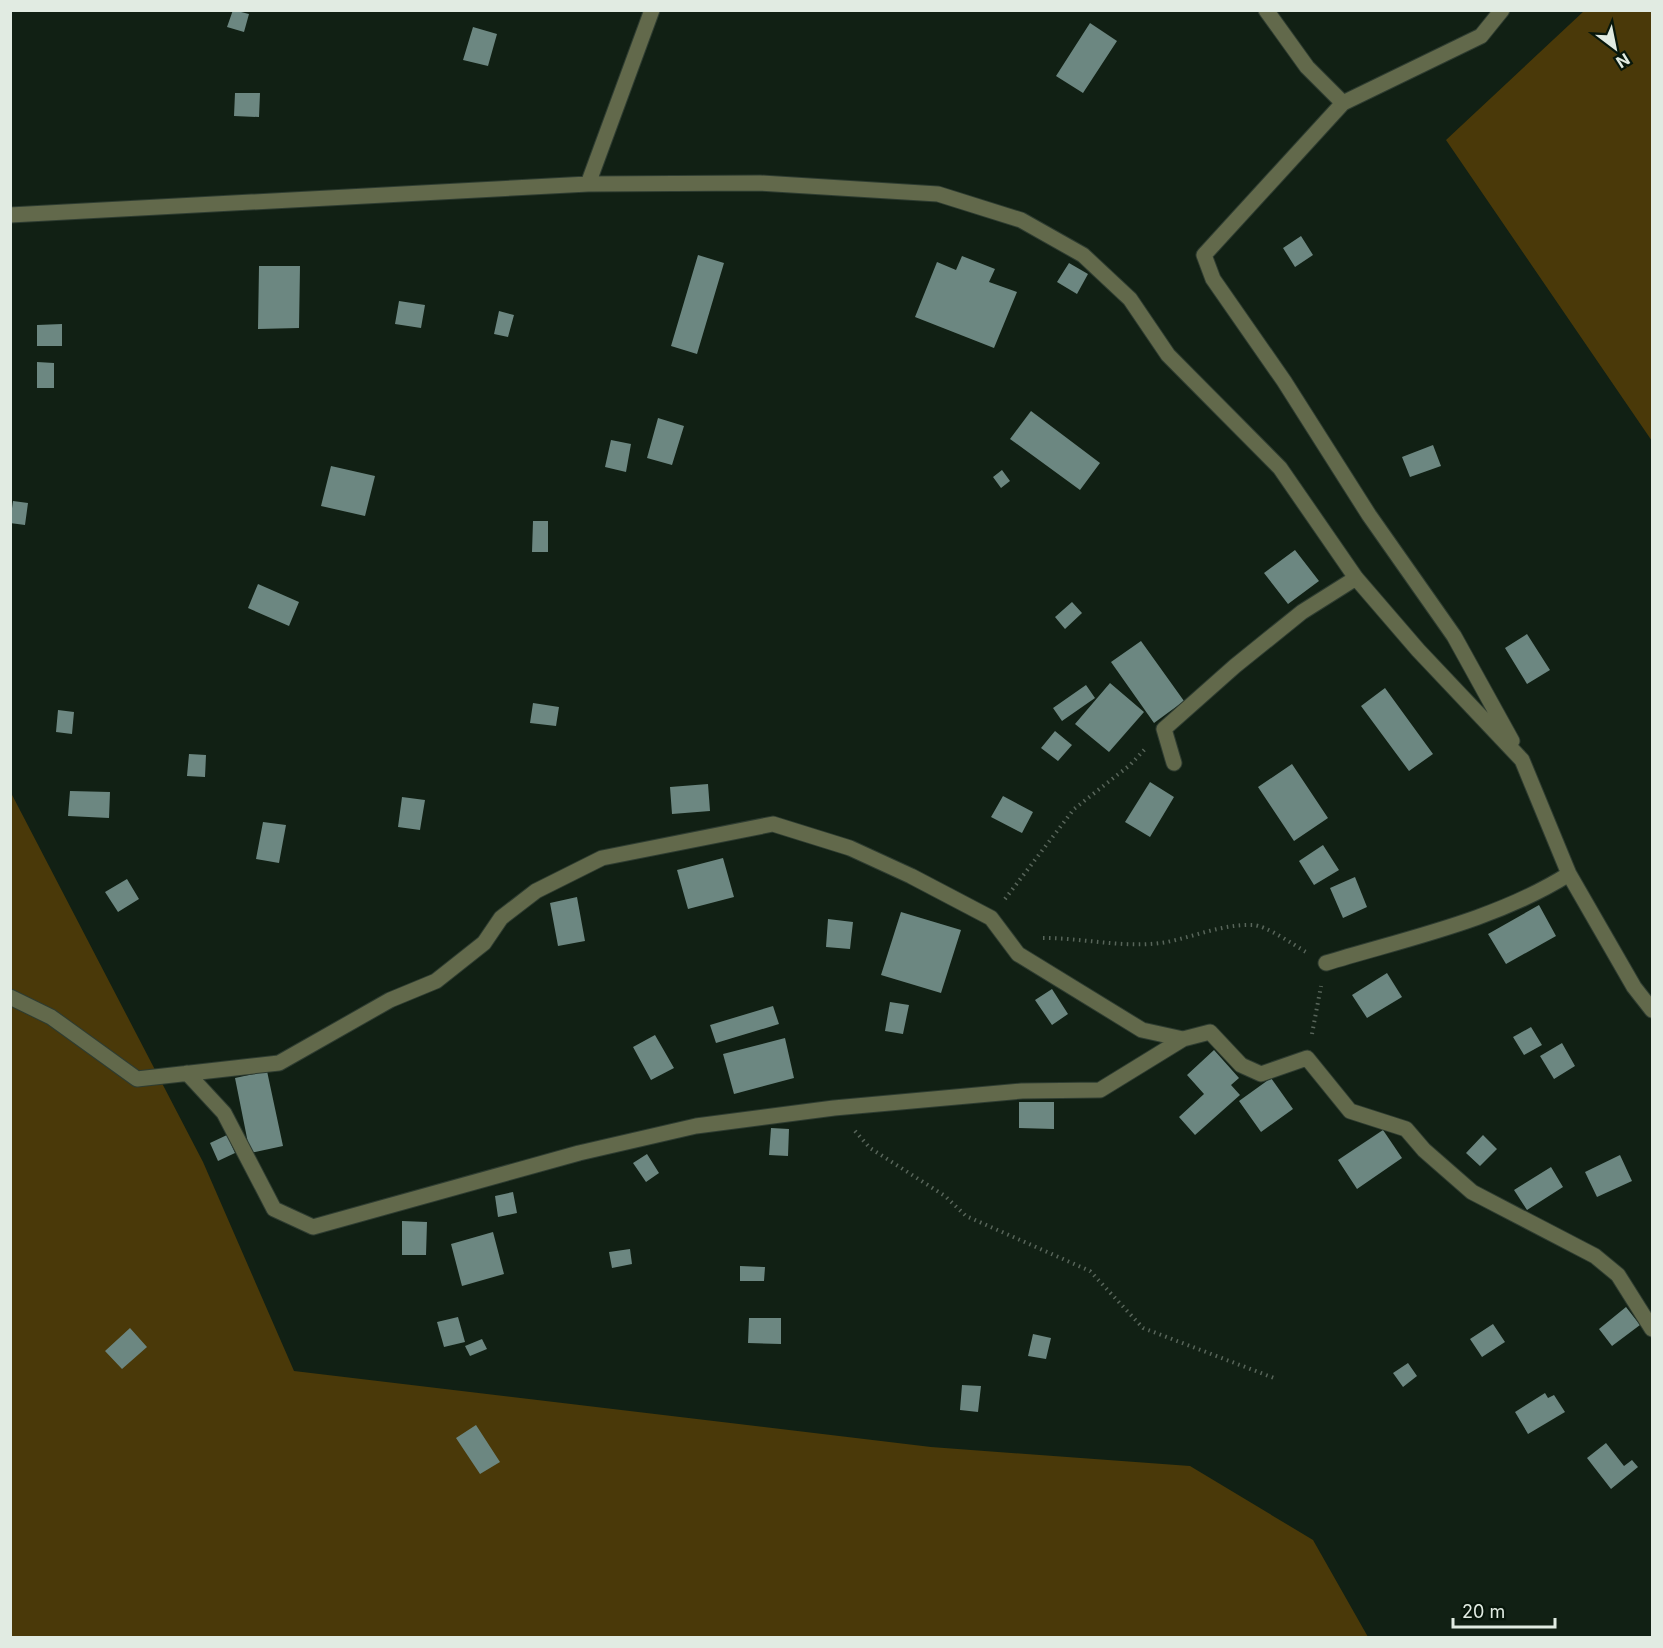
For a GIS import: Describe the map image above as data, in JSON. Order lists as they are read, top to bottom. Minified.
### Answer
{"scale_bar":"20 m","north":"bottom right"}
